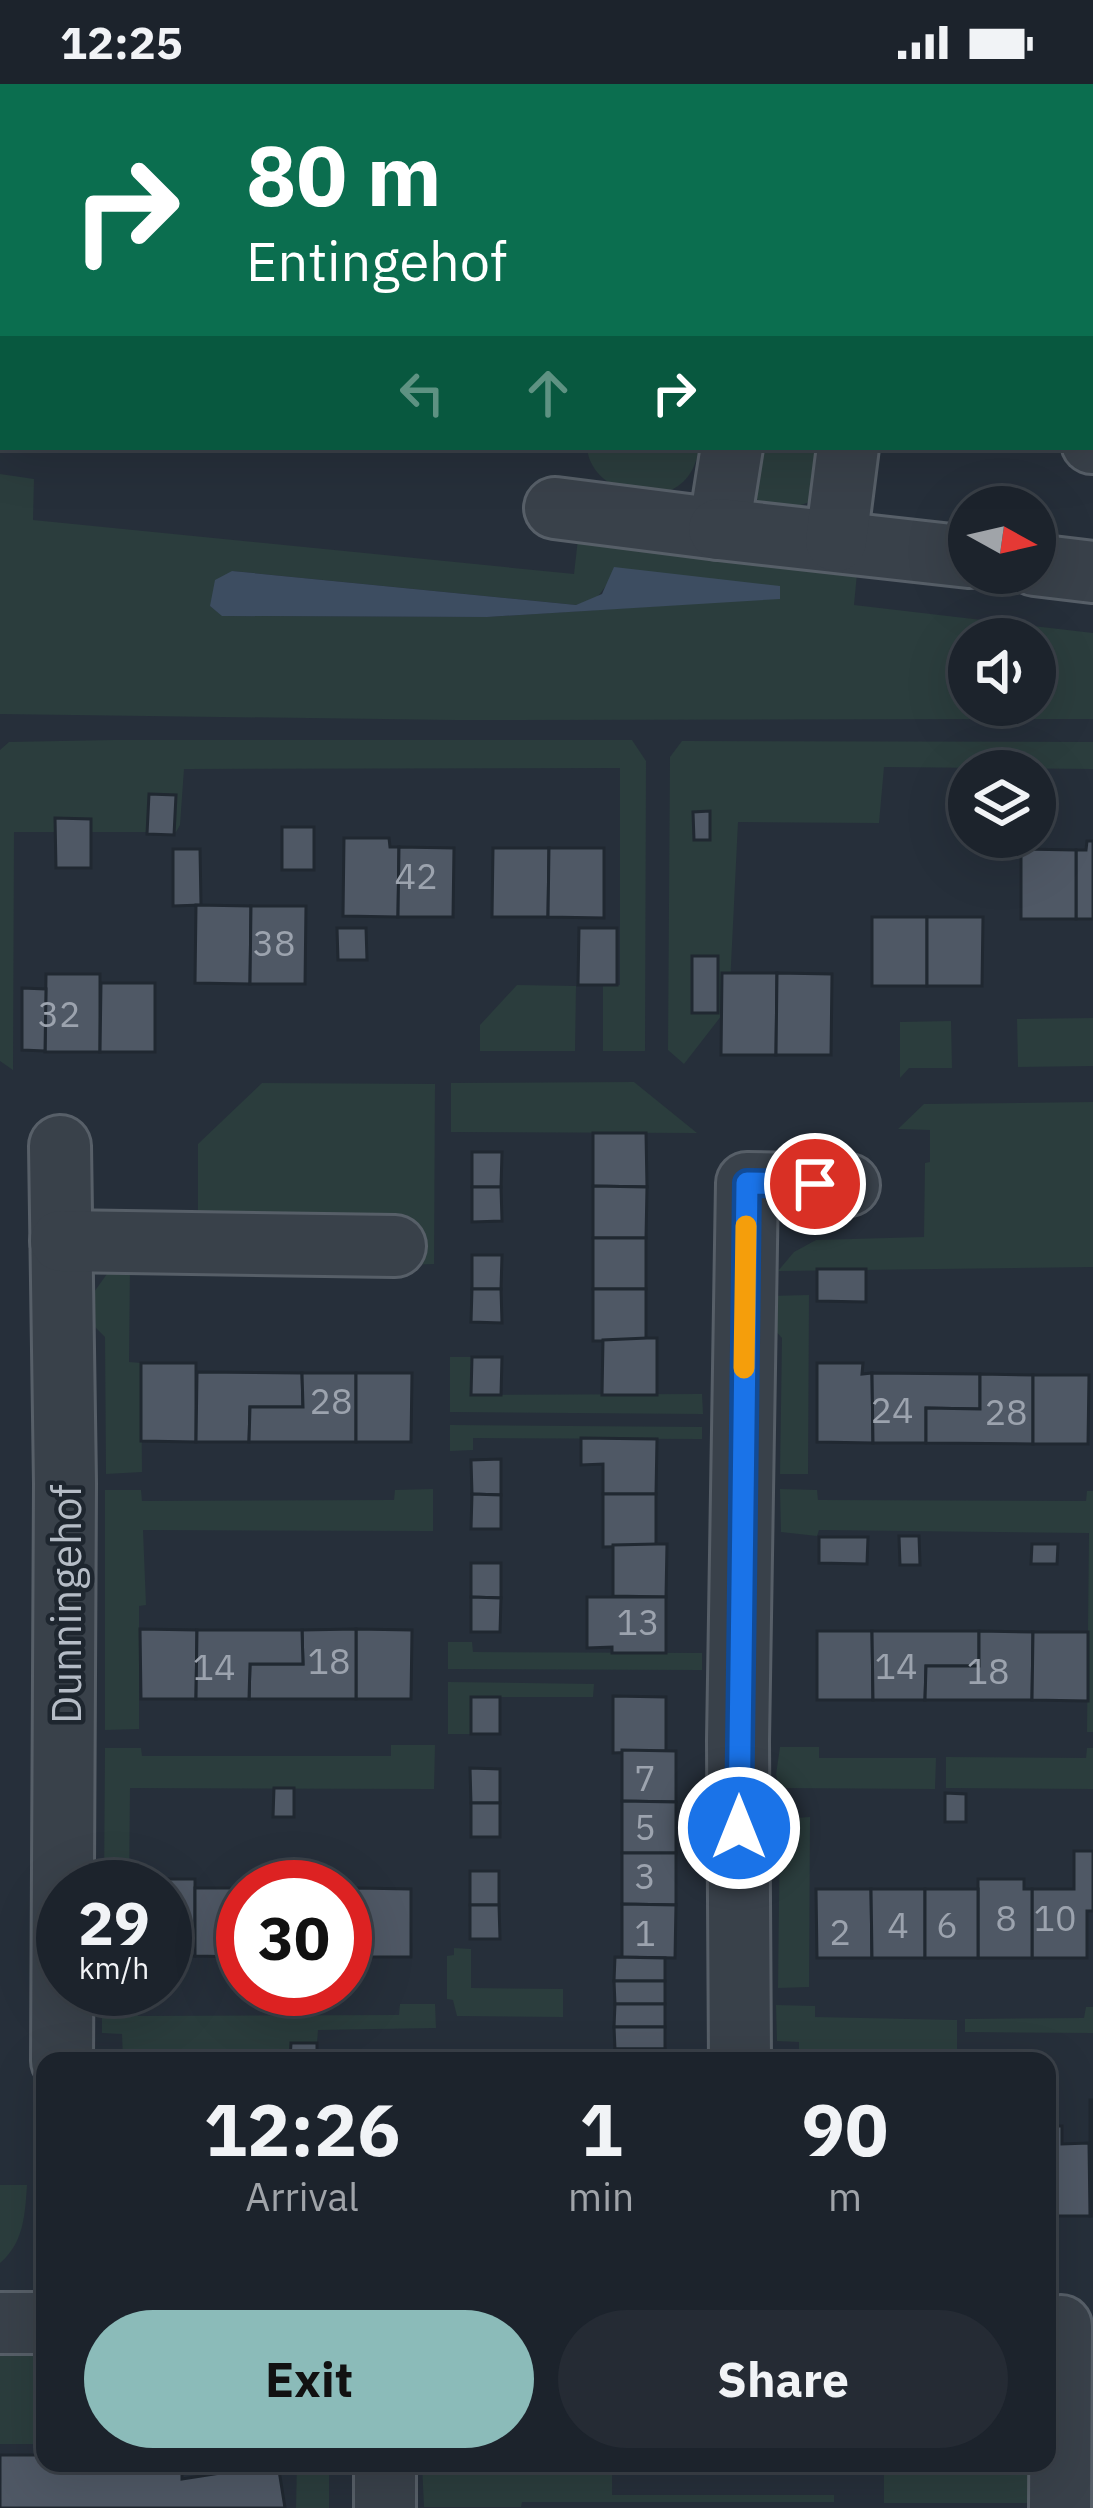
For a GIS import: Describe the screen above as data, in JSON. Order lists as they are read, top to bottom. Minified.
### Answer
{"streets":{"street":["Dunningehof"]},"house_numbers":["42","38","32","28","24","28","13","18","14","14","18","7","5","3","8","10","4","6","2","1"],"north":"right","page":{"status":"12:25","turn":["80 m","Entingehof"],"speed":"29 km/h","limit":"30","eta":["12:26","Arrival","1","min","90","m"],"buttons":["Exit","Share"]}}
